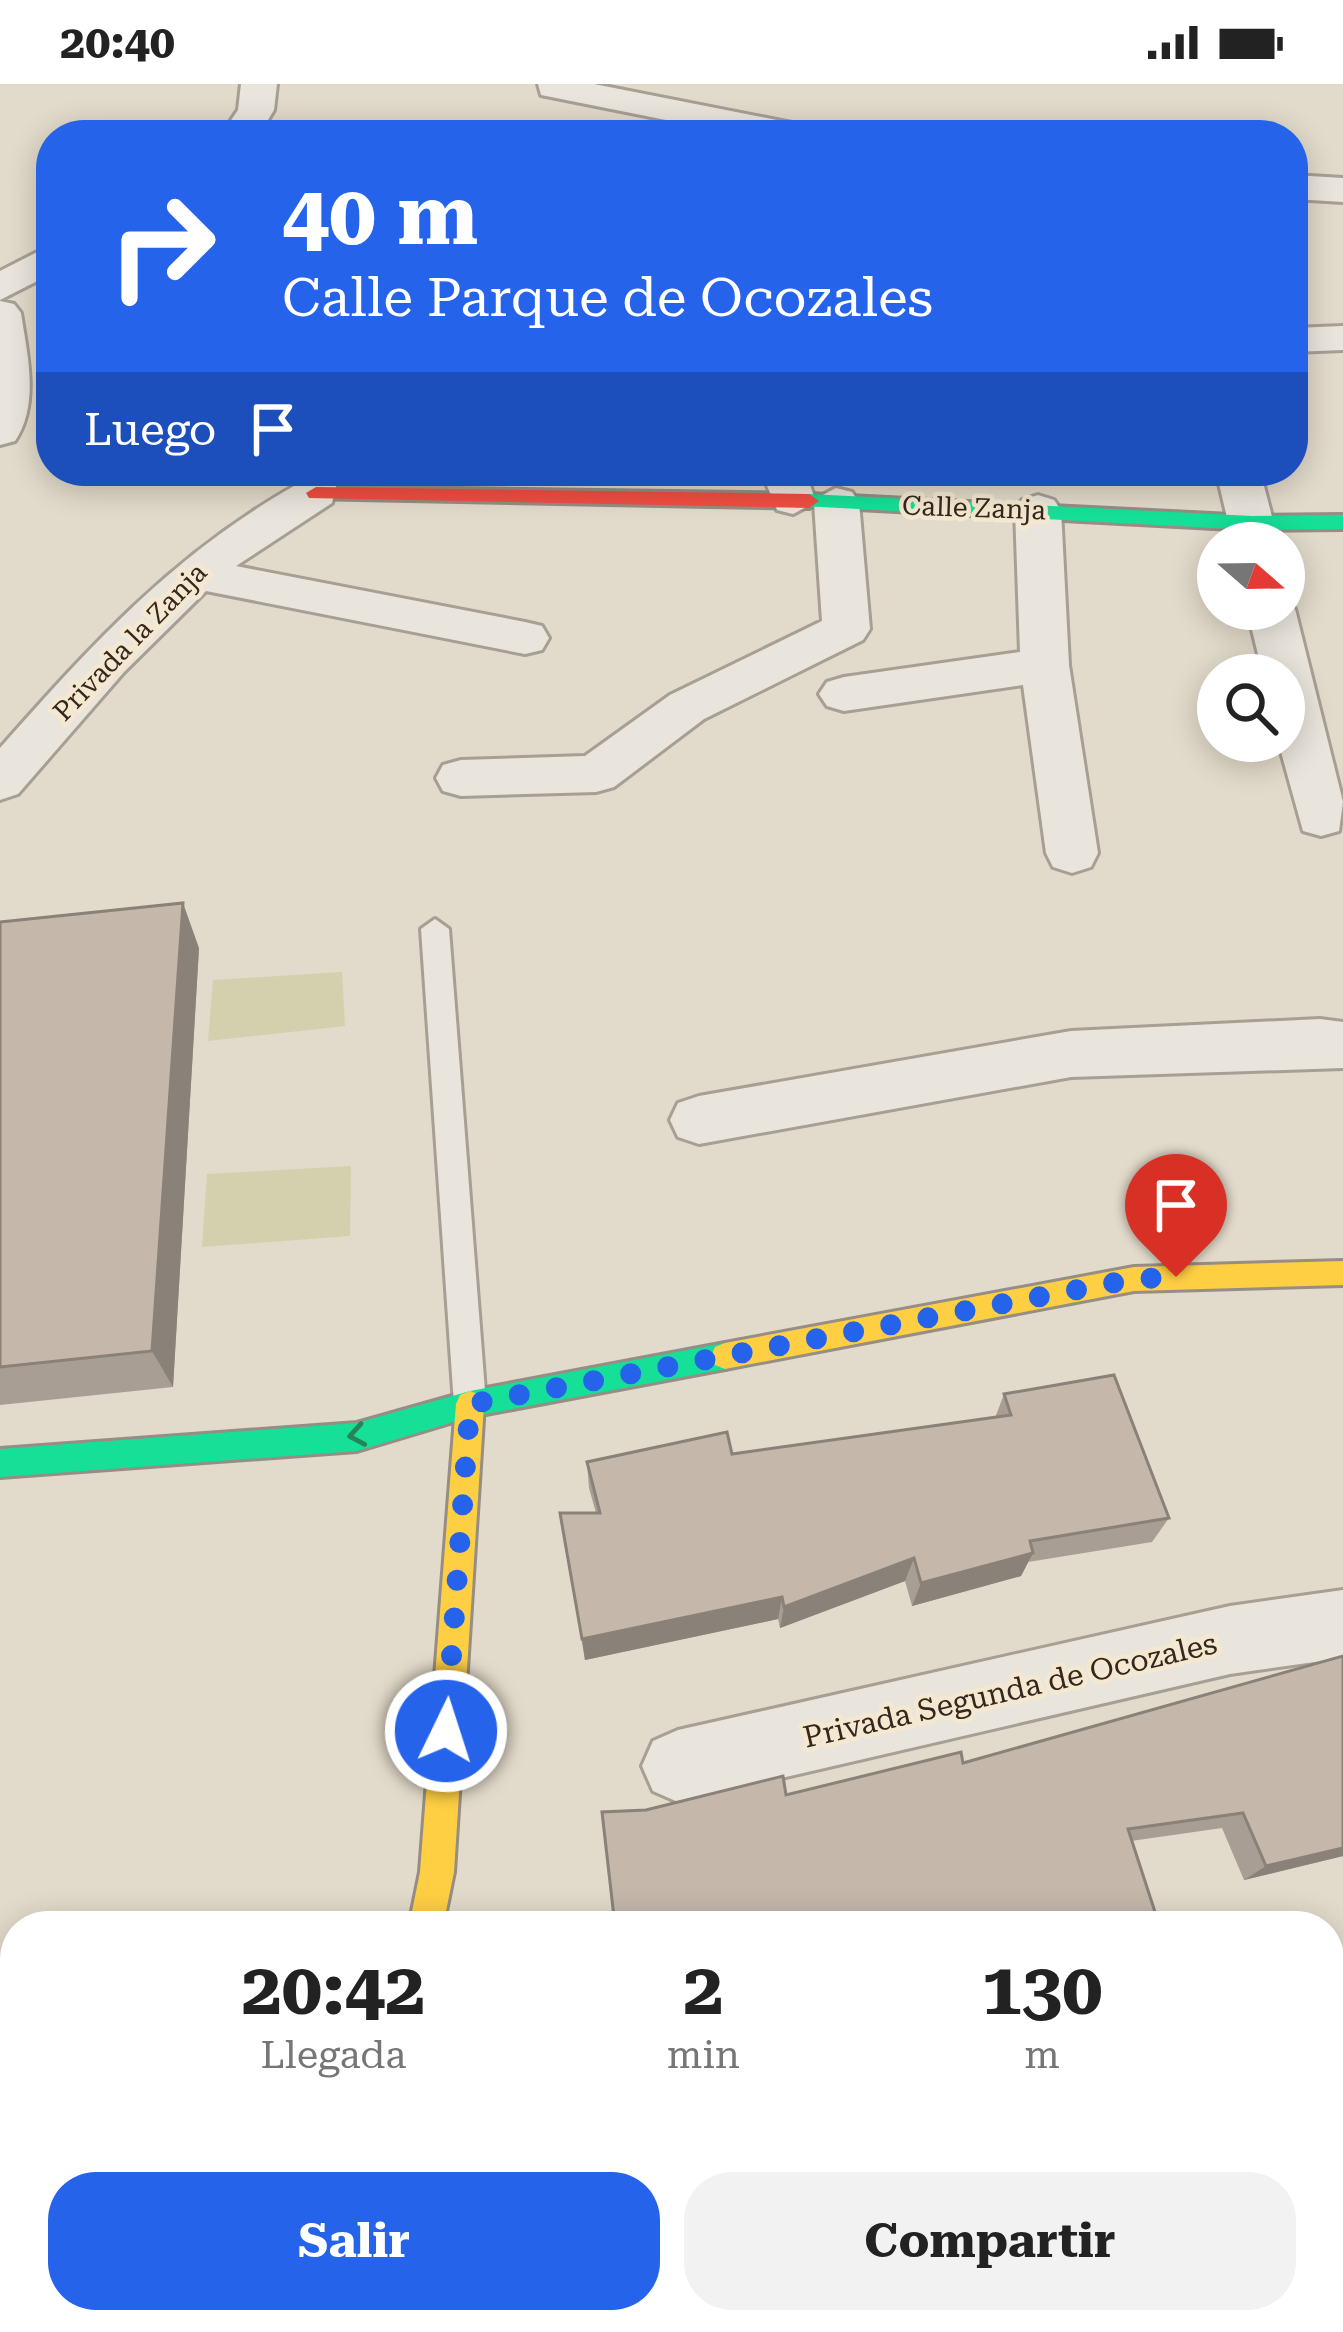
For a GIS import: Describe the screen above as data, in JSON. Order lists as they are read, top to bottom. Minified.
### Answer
{"streets":{"street":["Calle Zanja","Privada la Zanja","Privada Segunda de Ocozales"]},"north":"right","page":{"status":"20:40","turn":["40 m","Calle Parque de Ocozales"],"then":"Luego","eta":["20:42","Llegada","2","min","130","m"],"buttons":["Salir","Compartir"]}}
